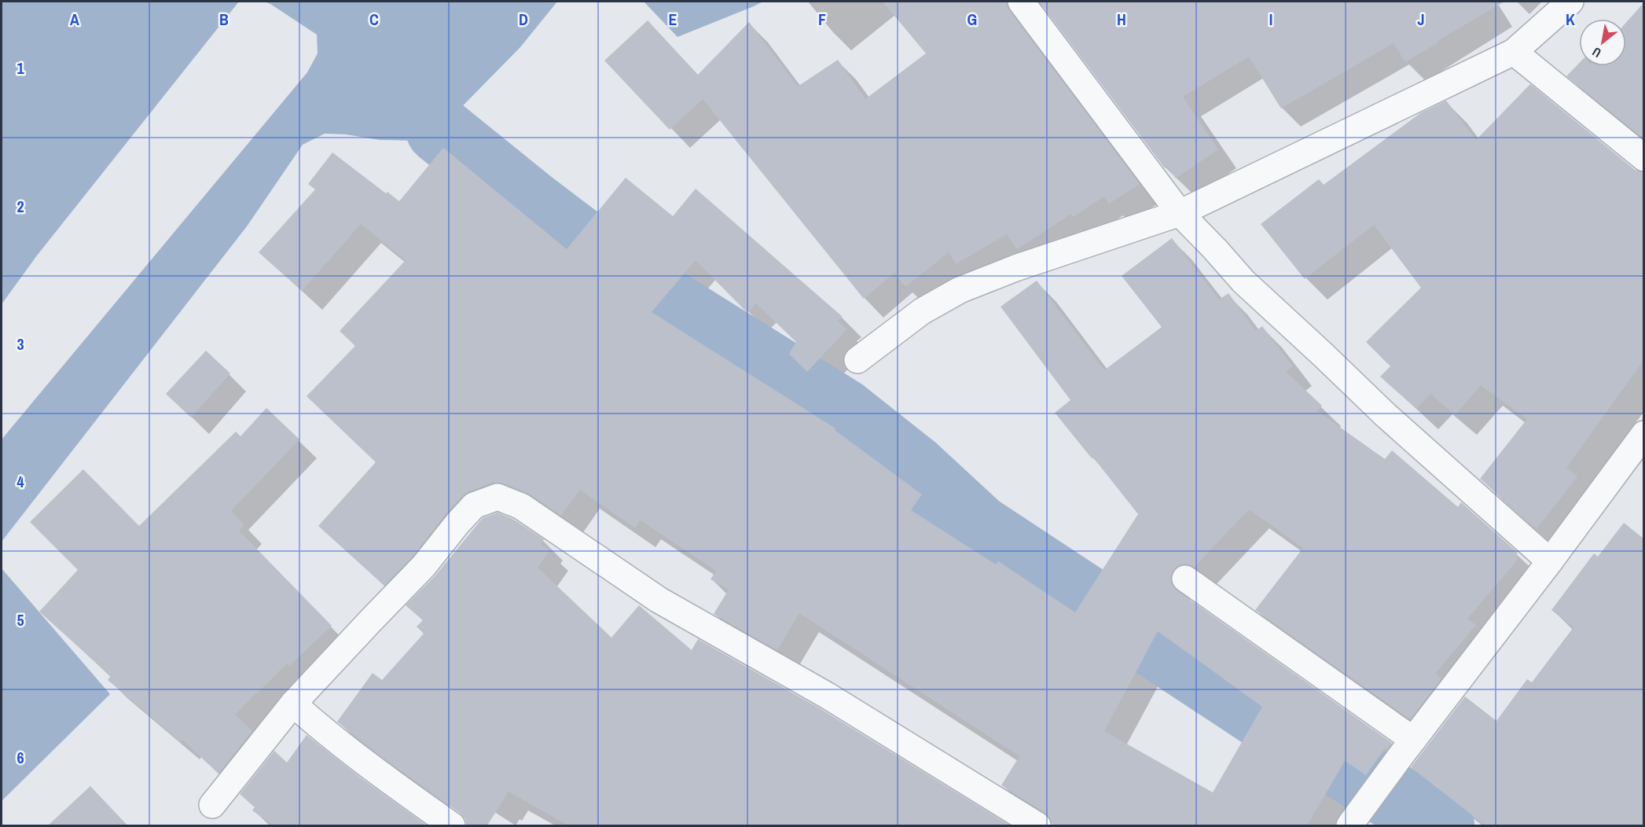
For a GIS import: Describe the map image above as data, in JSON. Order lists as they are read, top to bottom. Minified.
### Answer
{"north":"bottom left","grid":{"columns":["A","B","C","D","E","F","G","H","I","J","K"],"rows":["1","2","3","4","5","6"]}}
